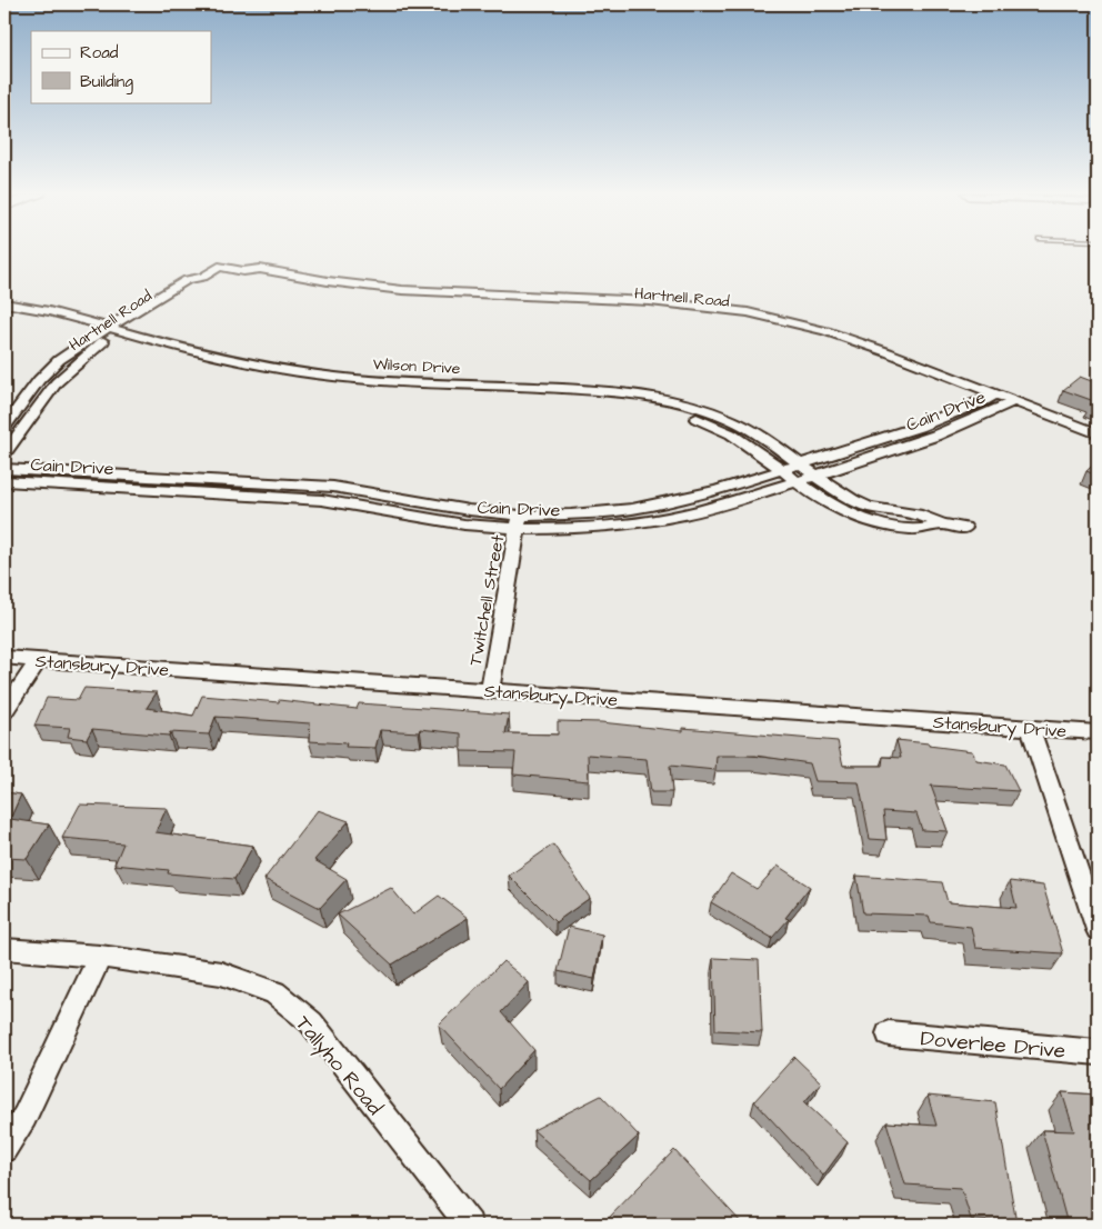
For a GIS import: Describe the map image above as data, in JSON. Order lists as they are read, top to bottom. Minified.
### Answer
{"streets":{"street":["Hartnell Road","Wilson Drive","Cain Drive","Twitchell Street","Stansbury Drive","Doverlee Drive","Tallyho Road"]},"crossings":[["Hartnell Road","Wilson Drive"],["Hartnell Road","Cain Drive"],["Wilson Drive","Cain Drive"],["Cain Drive","Twitchell Street"],["Twitchell Street","Stansbury Drive"]],"legend":["Road","Building"]}
